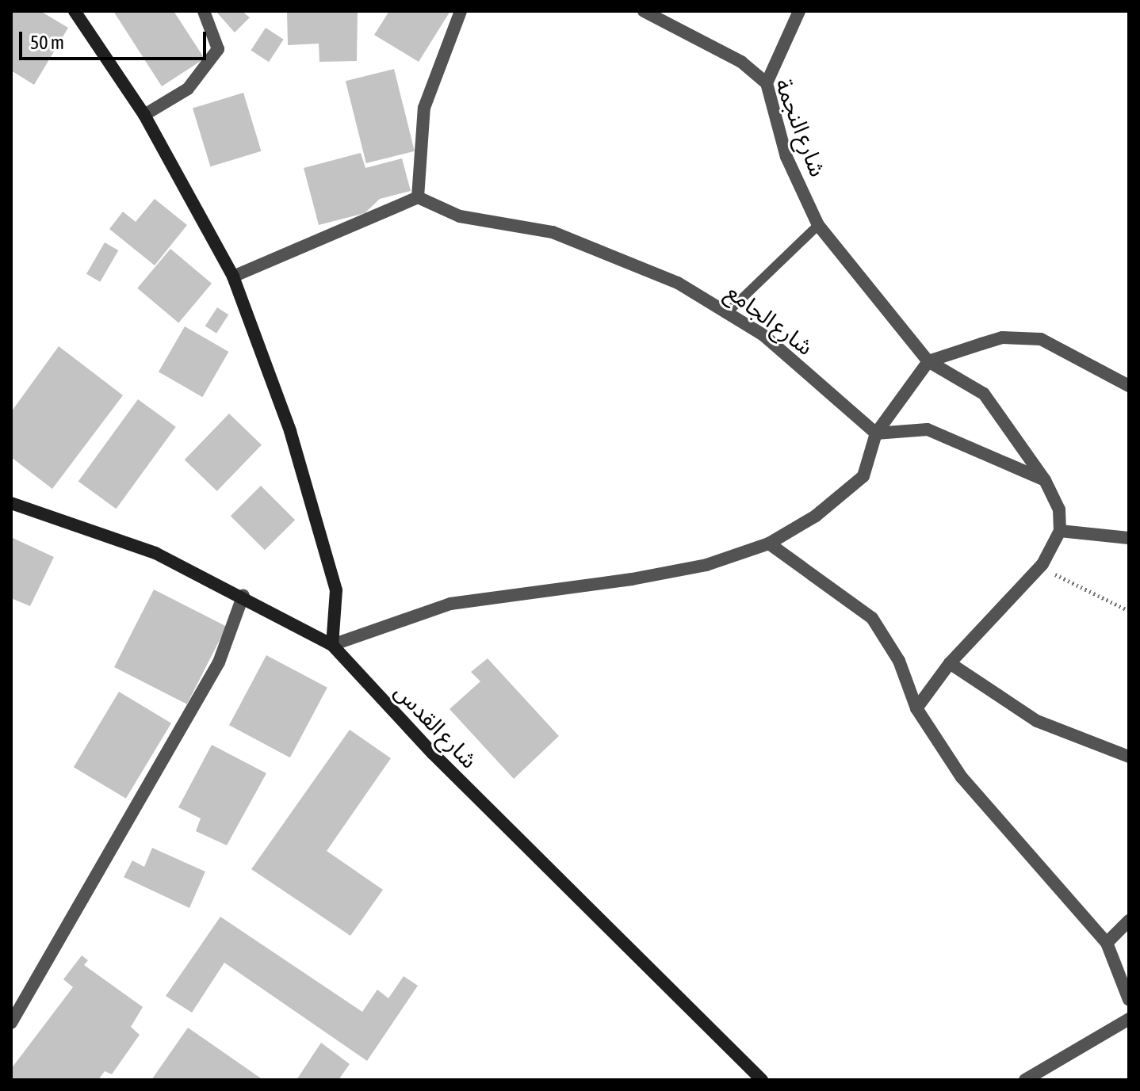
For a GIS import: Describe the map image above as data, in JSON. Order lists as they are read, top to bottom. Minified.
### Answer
{"streets":{"main road":["شارع القدس"],"street":["شارع النجمة","شارع الجامع"]},"scale_bar":"50 m"}
